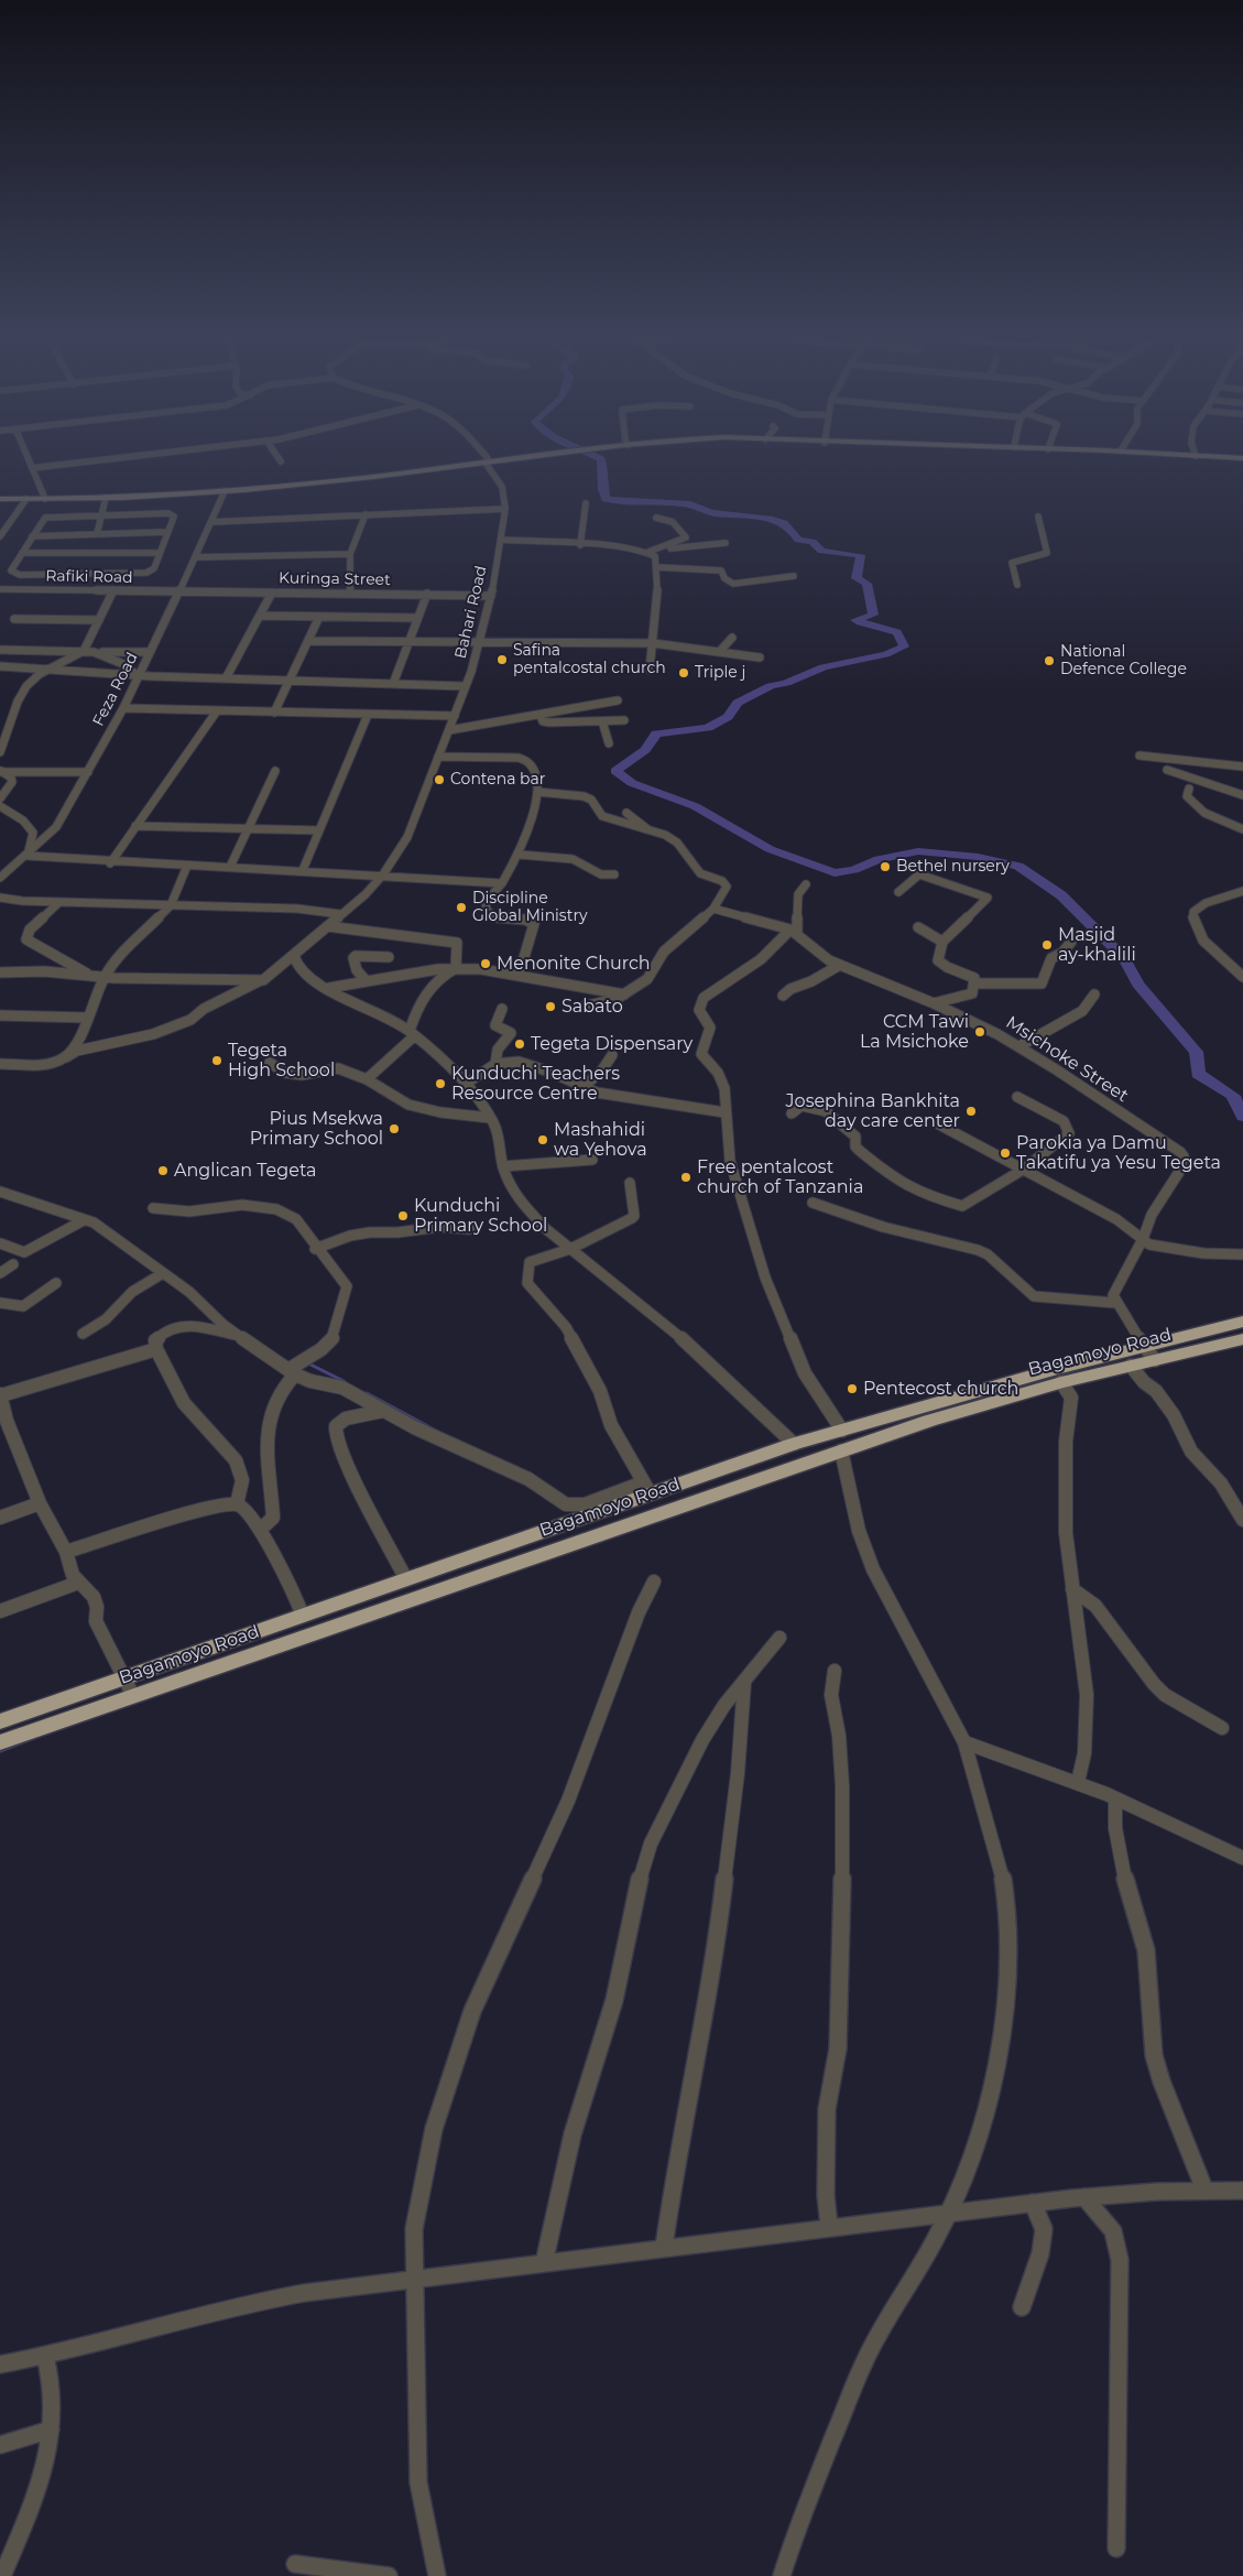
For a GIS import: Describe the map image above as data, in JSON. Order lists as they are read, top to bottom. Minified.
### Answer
{"streets":{"highway":["Bagamoyo Road"],"street":["Rafiki Road","Kuringa Street","Bahari Road","Feza Road","Msichoke Street"]},"crossings":[["Rafiki Road","Kuringa Street"],["Rafiki Road","Feza Road"],["Kuringa Street","Bahari Road"],["Kuringa Street","Feza Road"]],"places":["Safina pentalcostal church","National Defence College","Triple j","Contena bar","Bethel nursery","Discipline Global Ministry","Masjid ay-khalili","Menonite Church","Sabato","CCM Tawi La Msichoke","Tegeta Dispensary","Tegeta High School","Kunduchi Teachers Resource Centre","Josephina Bankhita day care center","Pius Msekwa Primary School","Mashahidi wa Yehova","Parokia ya Damu Takatifu ya Yesu Tegeta","Anglican Tegeta","Free pentalcost church of Tanzania","Kunduchi Primary School","Pentecost church"]}
